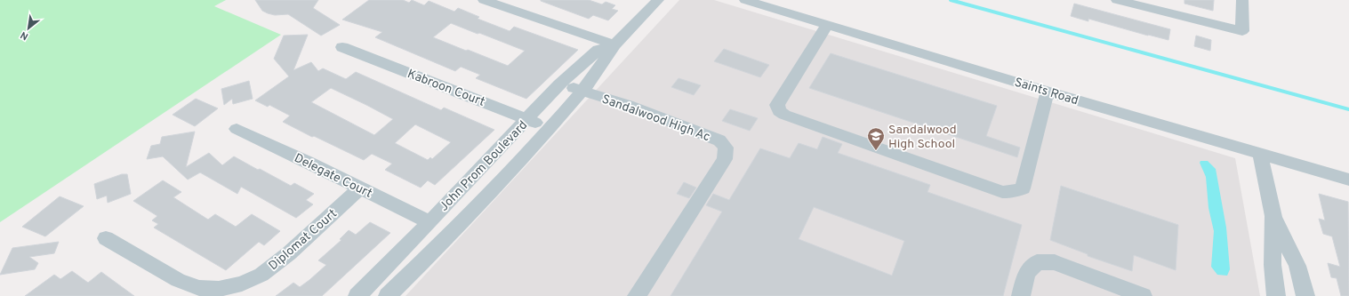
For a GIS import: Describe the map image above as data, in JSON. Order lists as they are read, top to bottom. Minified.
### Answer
{"streets":{"street":["Kabroon Court","Saints Road","Sandalwood High Ac","John Prom Boulevard","Delegate Court","Diplomat Court"]},"crossings":[["Kabroon Court","John Prom Boulevard"],["Sandalwood High Ac","John Prom Boulevard"],["John Prom Boulevard","Delegate Court"],["Delegate Court","Diplomat Court"]],"places":{"school or university":["Sandalwood High School"]},"north":"bottom left"}
